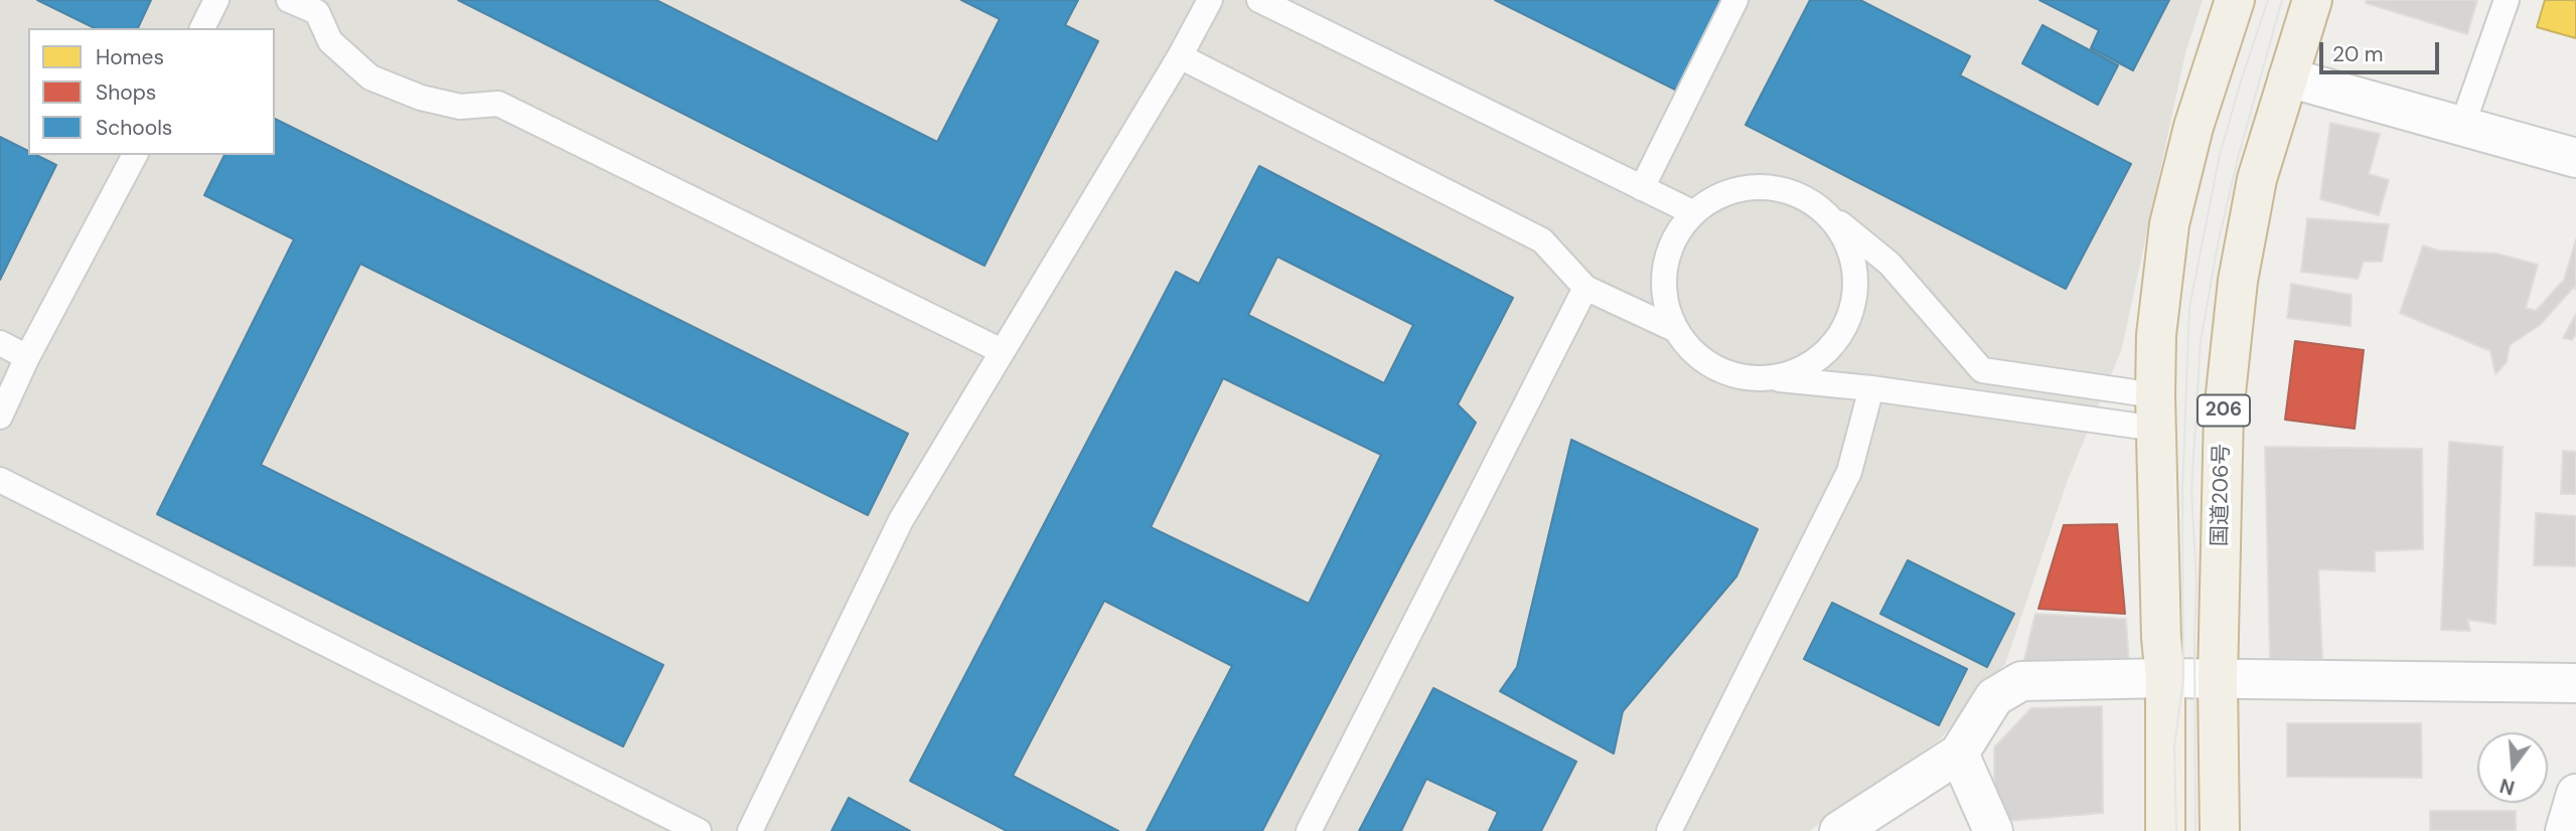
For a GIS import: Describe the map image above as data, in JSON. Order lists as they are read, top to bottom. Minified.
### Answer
{"streets":{"highway":["206","国道206号"]},"legend":["Homes","Shops","Schools"],"scale_bar":"20 m","north":"bottom"}
